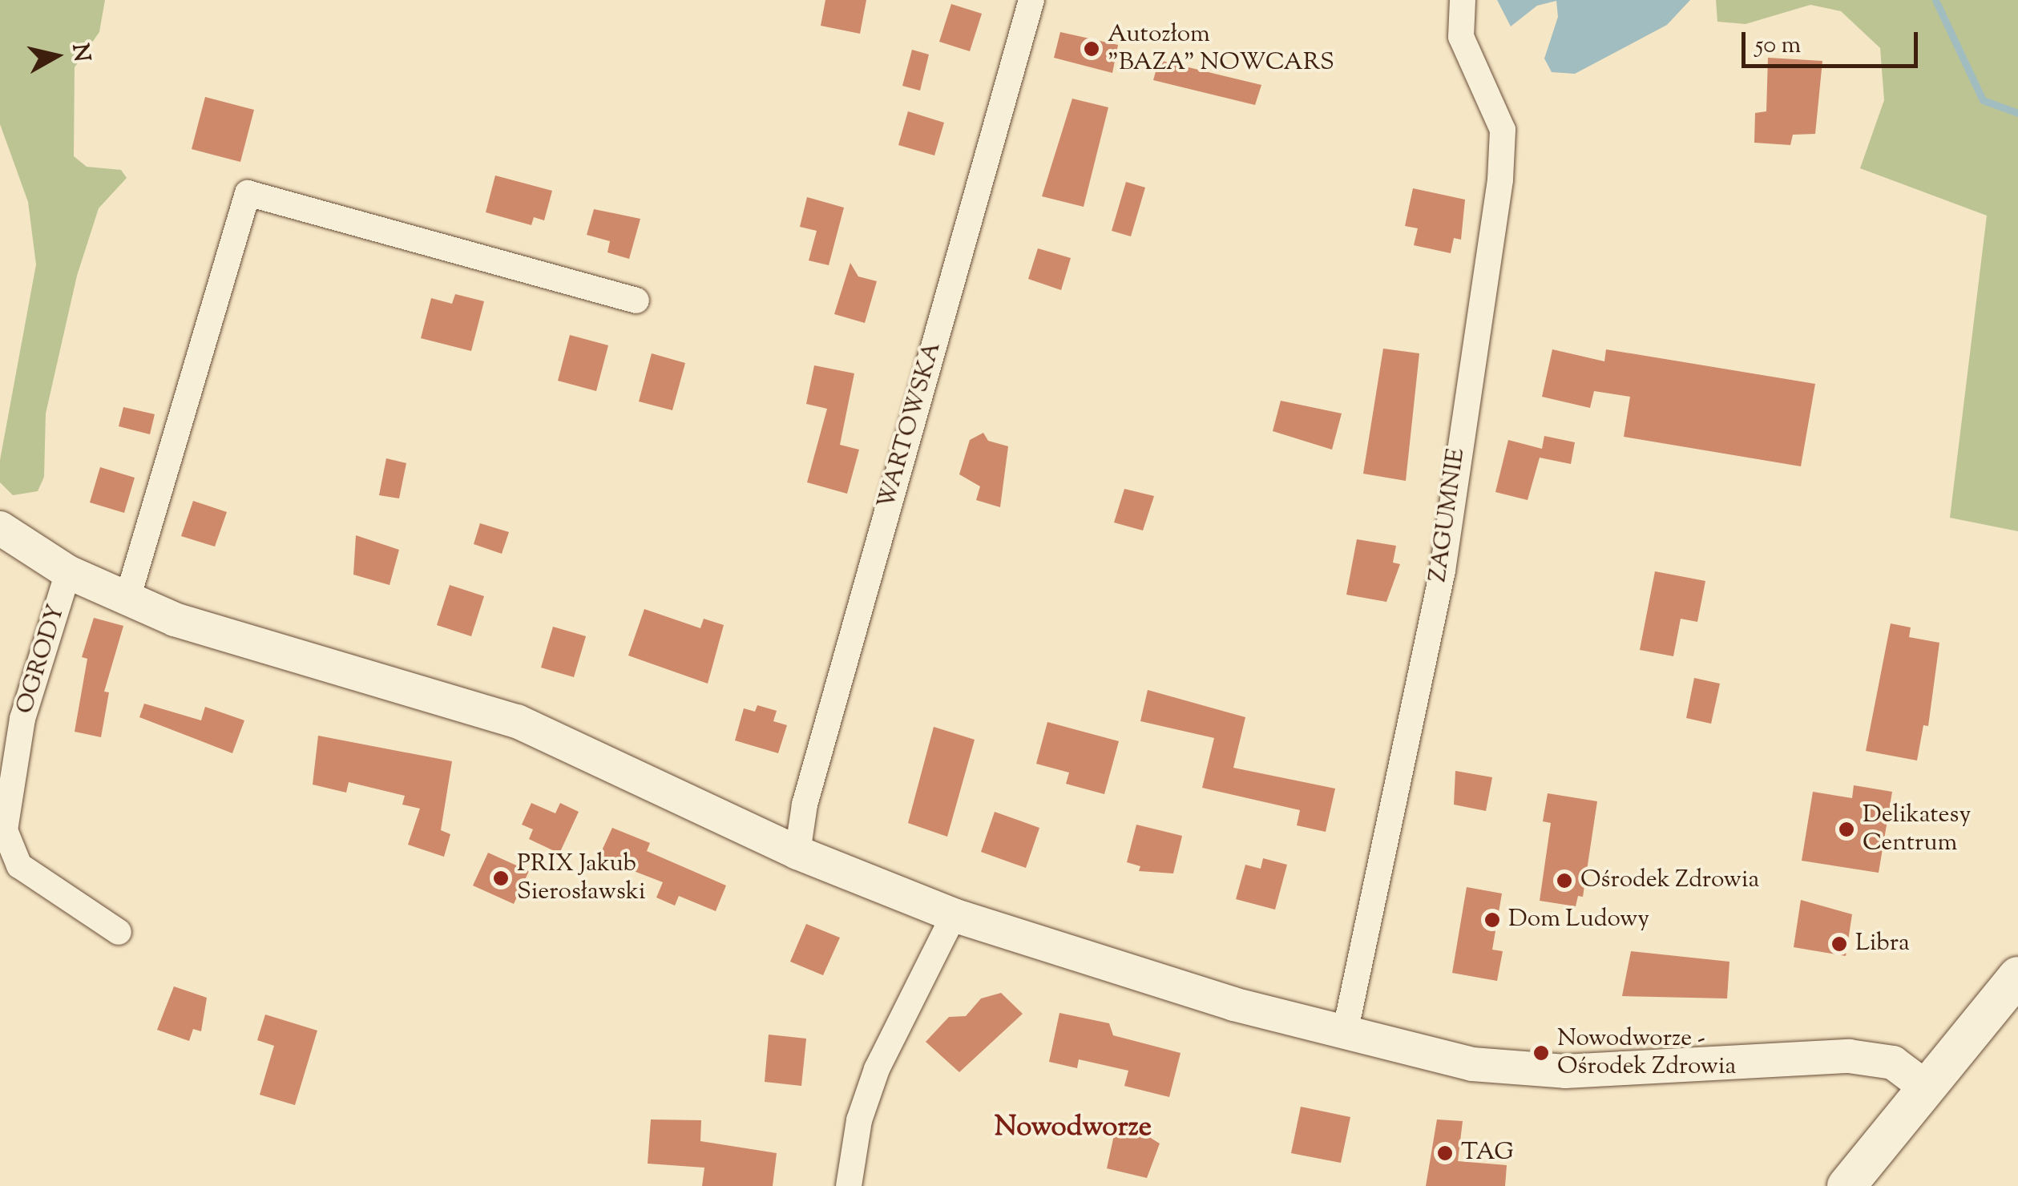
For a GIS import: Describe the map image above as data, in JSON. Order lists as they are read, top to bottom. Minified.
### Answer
{"streets":{"street":["WARTOWSKA","ZAGUMNIE","OGRODY"]},"districts":["Nowodworze"],"places":["Autozłom \"BAZA\" NOWCARS","Delikatesy Centrum","PRIX Jakub Sierosławski","Ośrodek Zdrowia","Dom Ludowy","Libra","Nowodworze - Ośrodek Zdrowia","TAG"],"scale_bar":"50 m","north":"right"}
